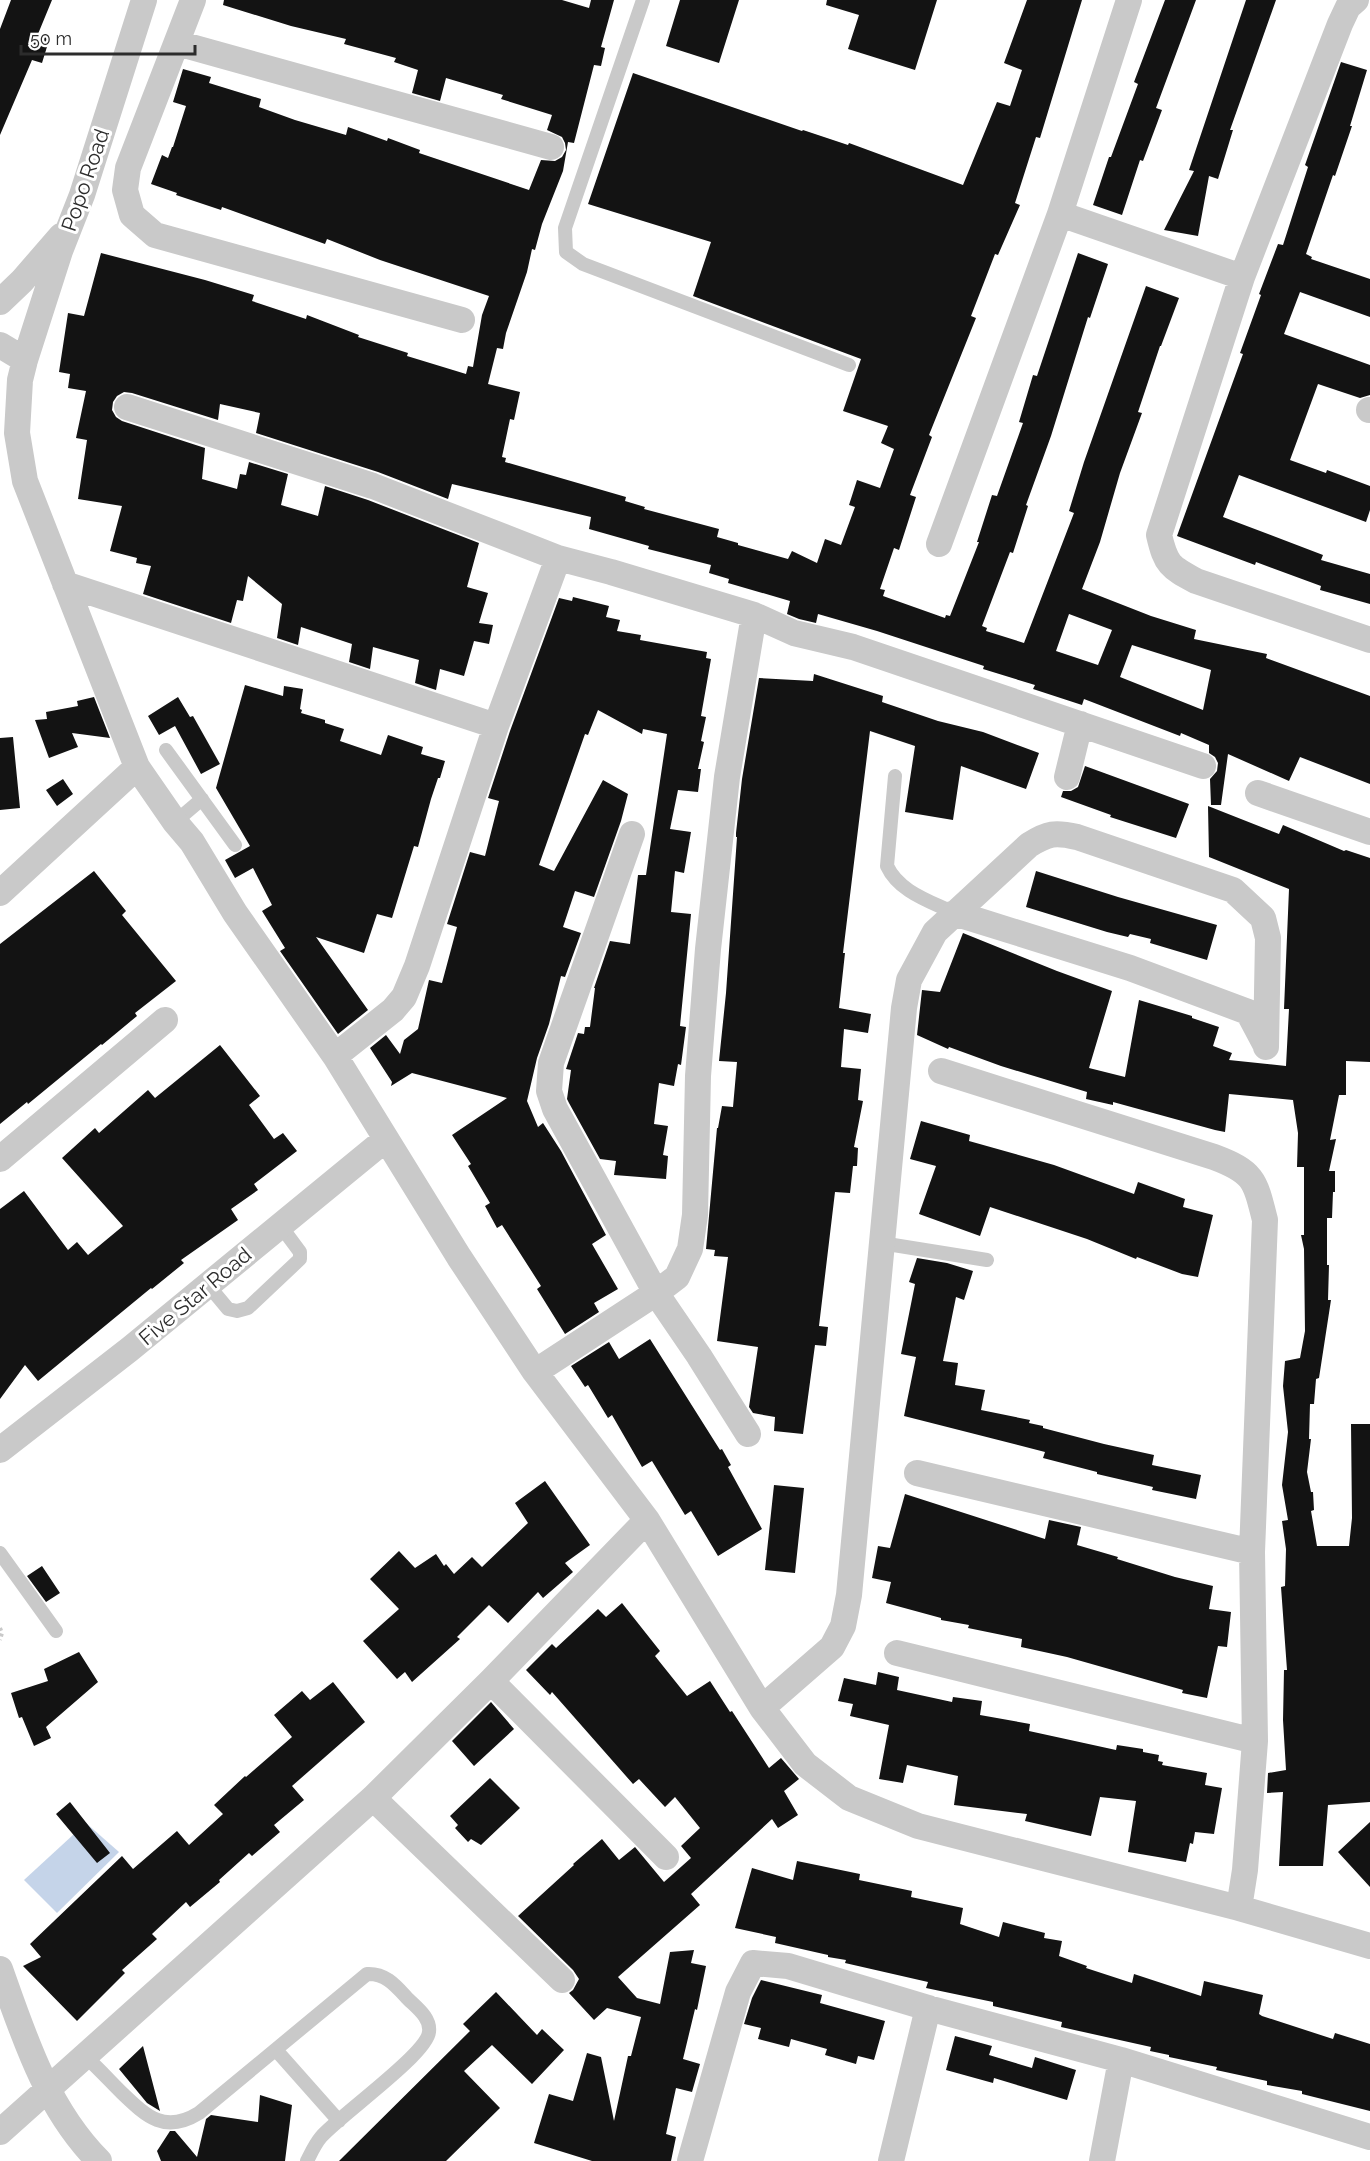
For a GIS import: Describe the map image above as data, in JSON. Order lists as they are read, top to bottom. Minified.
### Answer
{"streets":{"street":["Popo Road","Five Star Road"]},"scale_bar":"50 m"}
